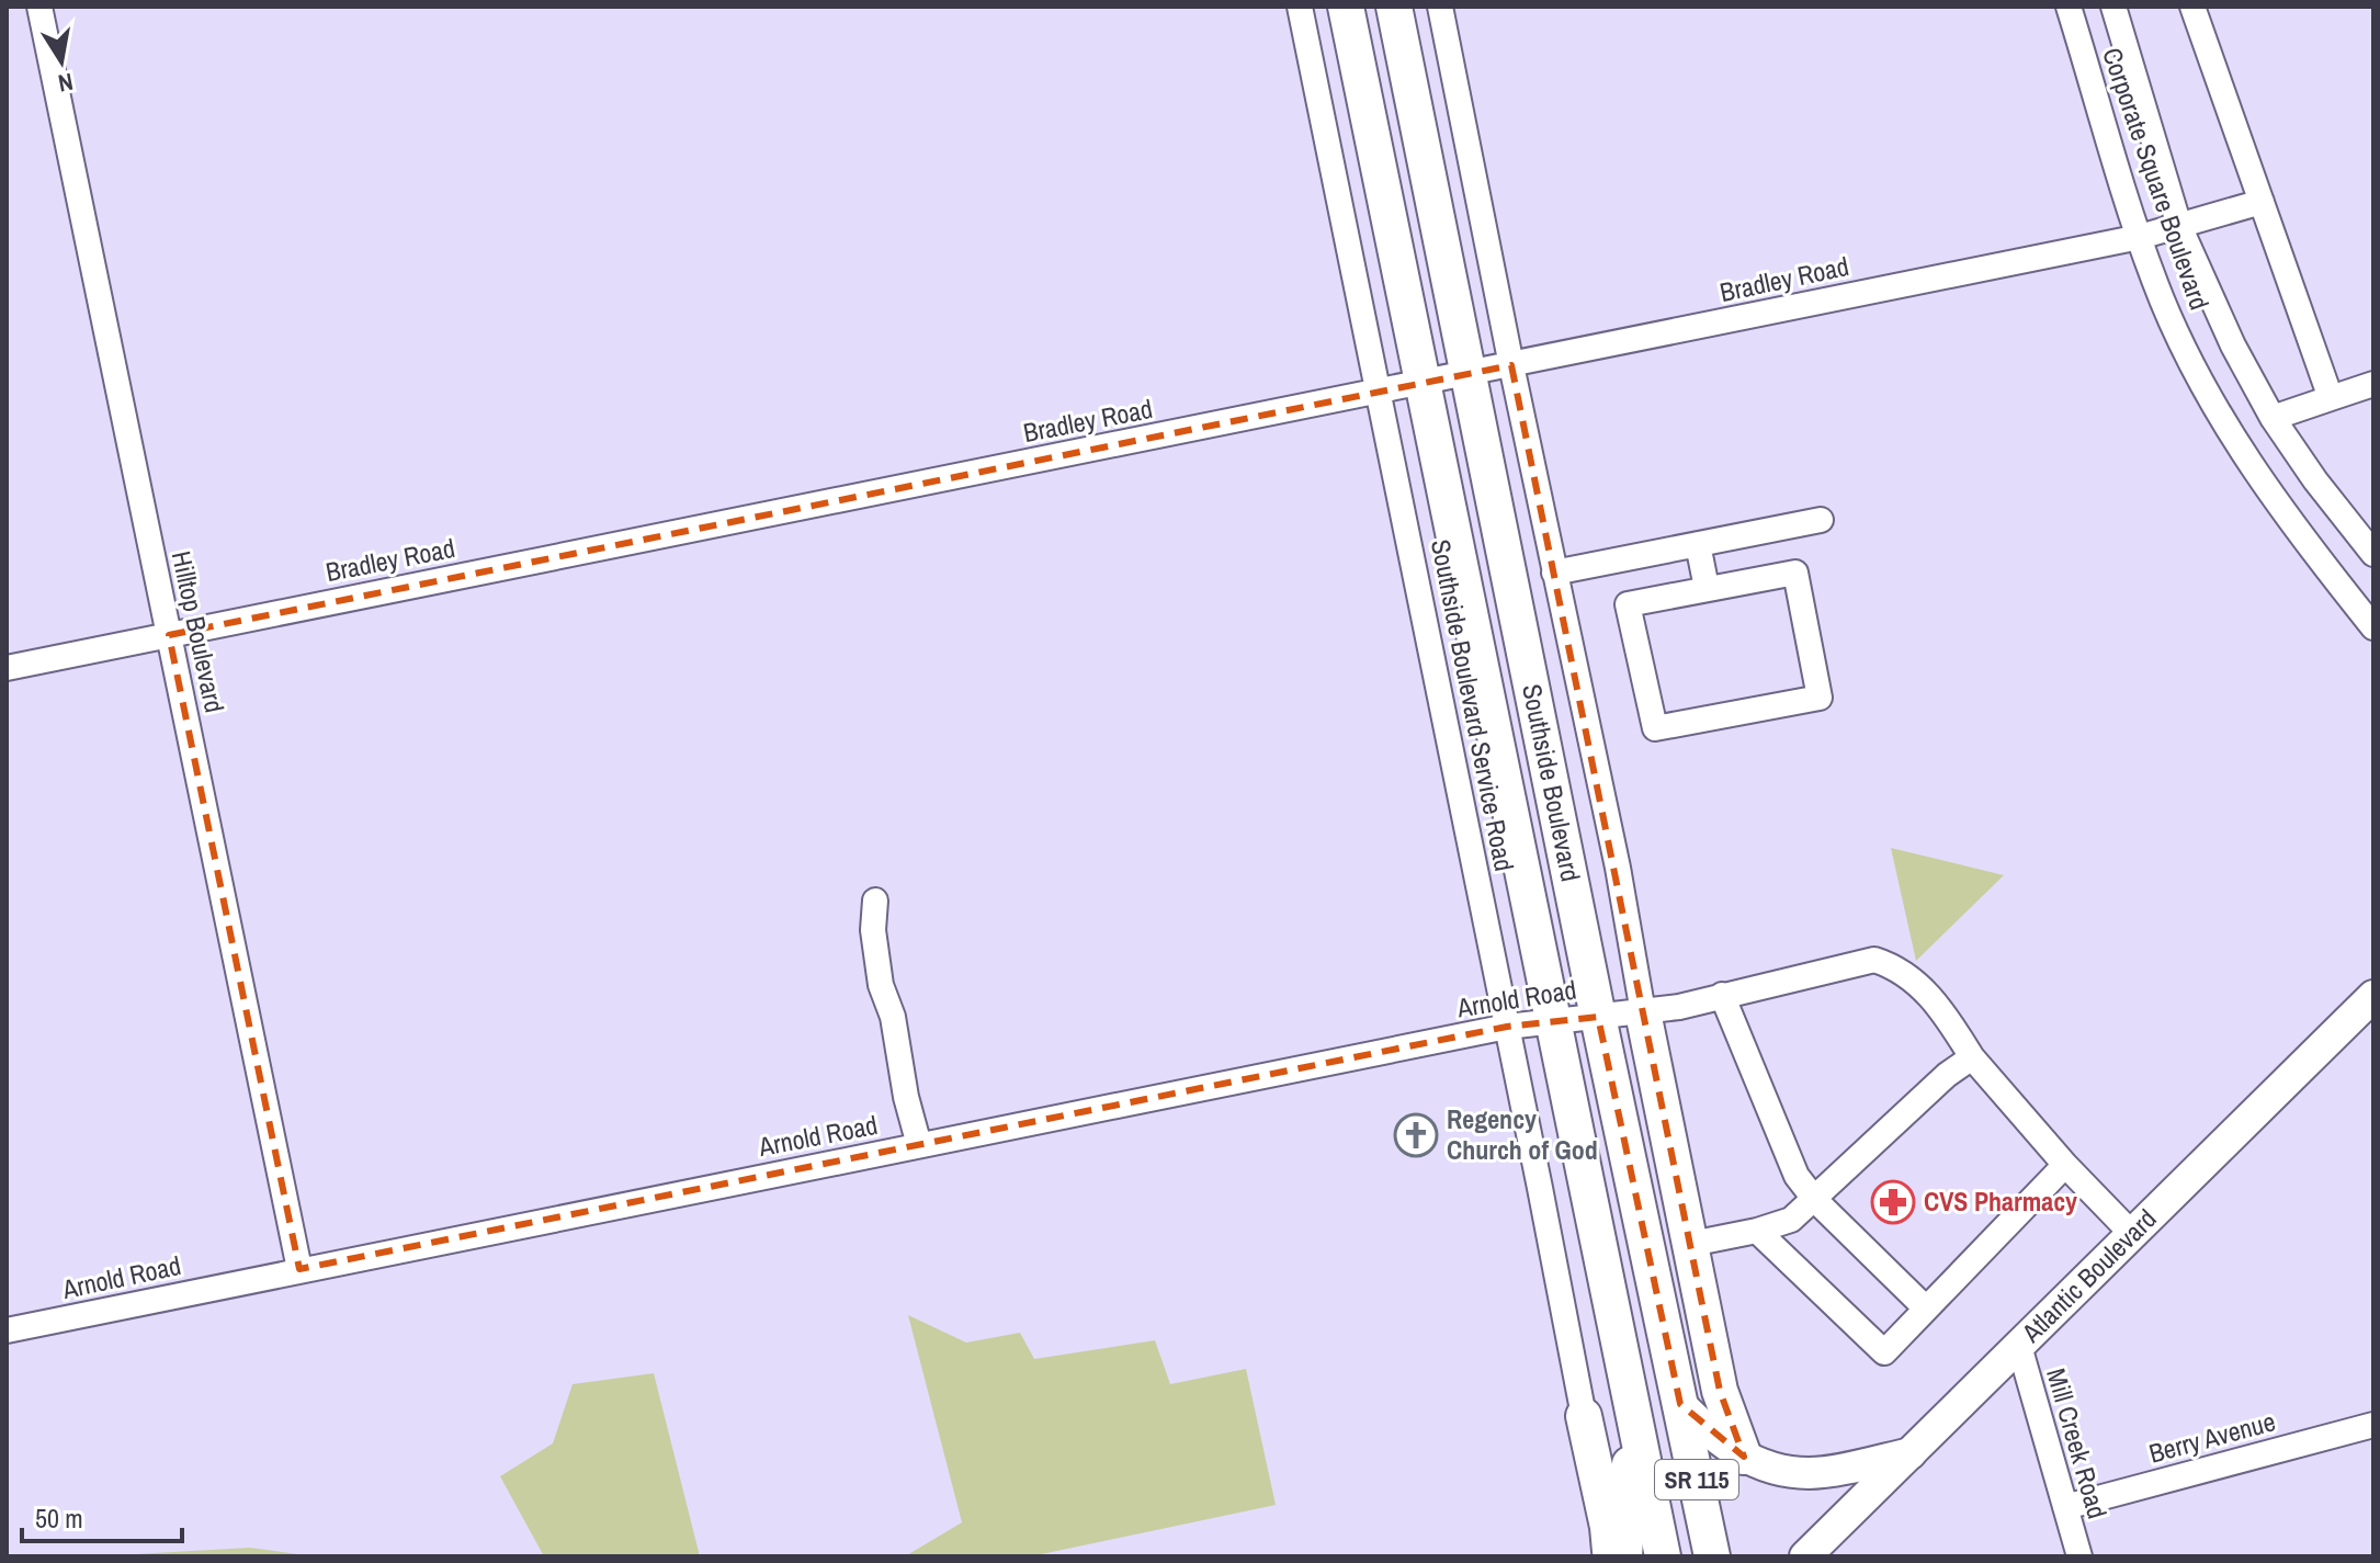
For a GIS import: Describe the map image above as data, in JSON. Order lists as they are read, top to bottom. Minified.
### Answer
{"streets":{"highway":["Southside Boulevard","SR 115"],"main road":["Atlantic Boulevard"],"street":["Corporate Square Boulevard","Bradley Road","Hilltop Boulevard","Southside Boulevard Service Road","Arnold Road","Berry Avenue","Mill Creek Road"]},"crossings":[["Corporate Square Boulevard","Bradley Road"],["Bradley Road","Hilltop Boulevard"],["Bradley Road","Southside Boulevard Service Road"],["Bradley Road","Southside Boulevard"],["Hilltop Boulevard","Arnold Road"],["Southside Boulevard Service Road","Arnold Road"],["Southside Boulevard","Arnold Road"],["Arnold Road","Atlantic Boulevard"],["Atlantic Boulevard","Mill Creek Road"],["Berry Avenue","Mill Creek Road"]],"places":{"church":["Regency Church of God"],"pharmacy":["CVS Pharmacy"]},"scale_bar":"50 m","north":"bottom"}
